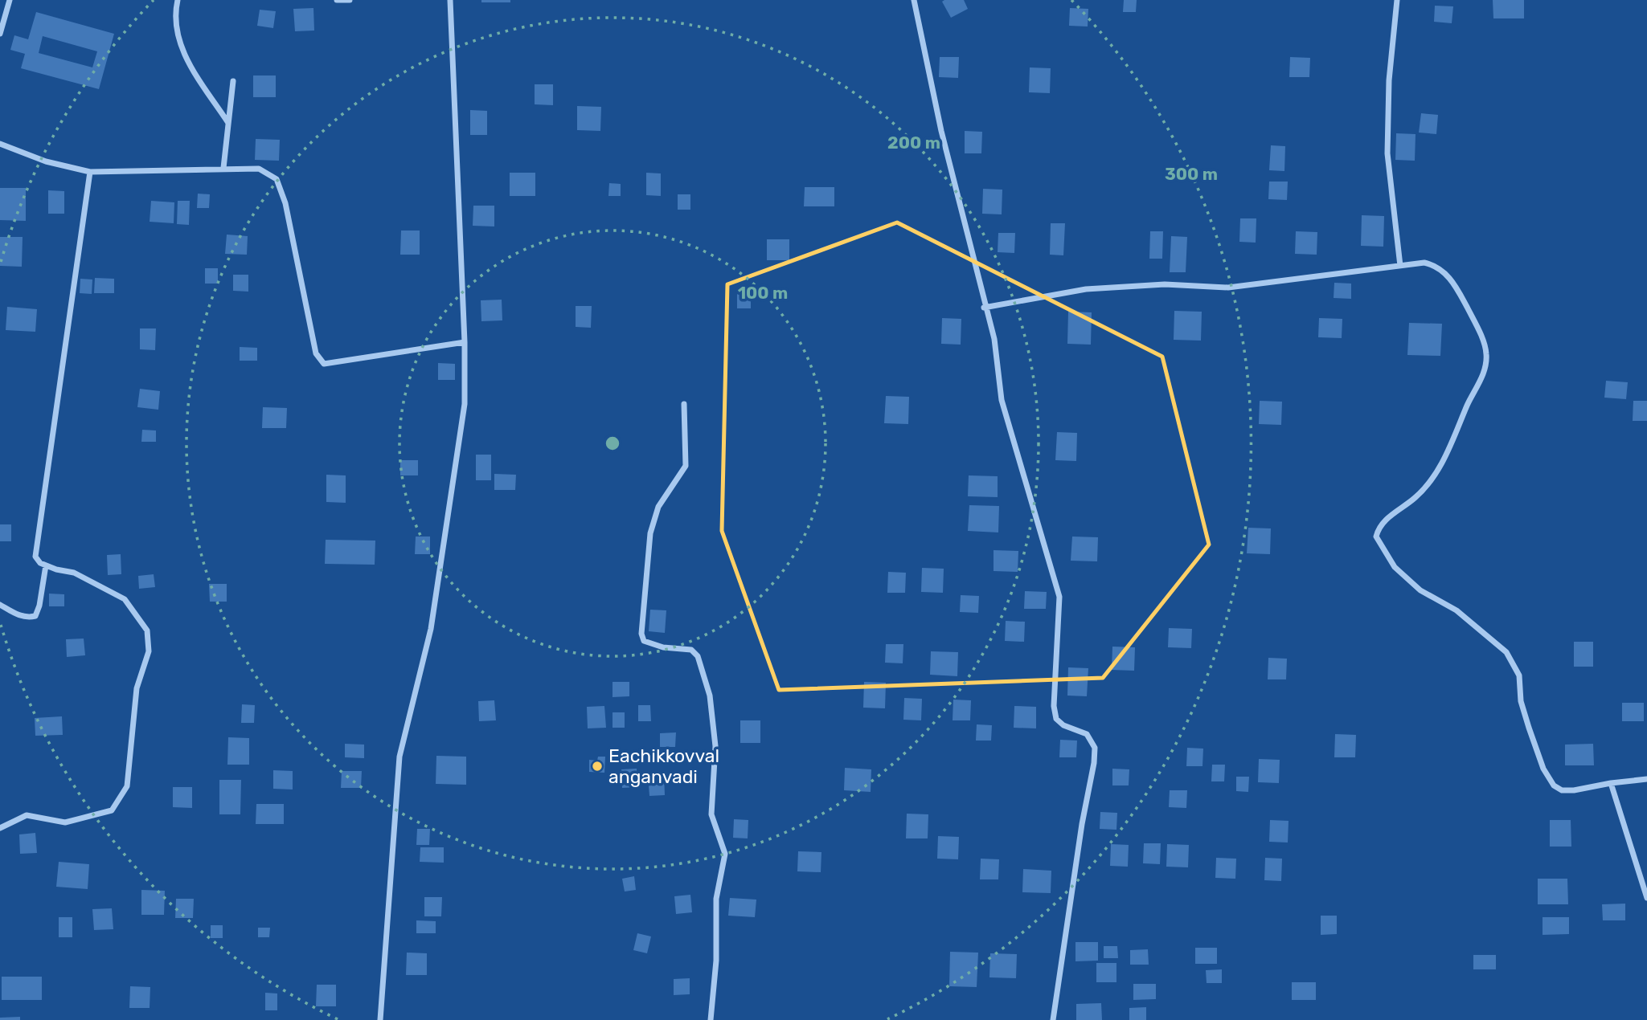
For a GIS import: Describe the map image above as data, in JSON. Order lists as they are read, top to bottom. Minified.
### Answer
{"places":["Eachikkovval anganvadi"],"rings":["200 m","300 m","100 m"]}
